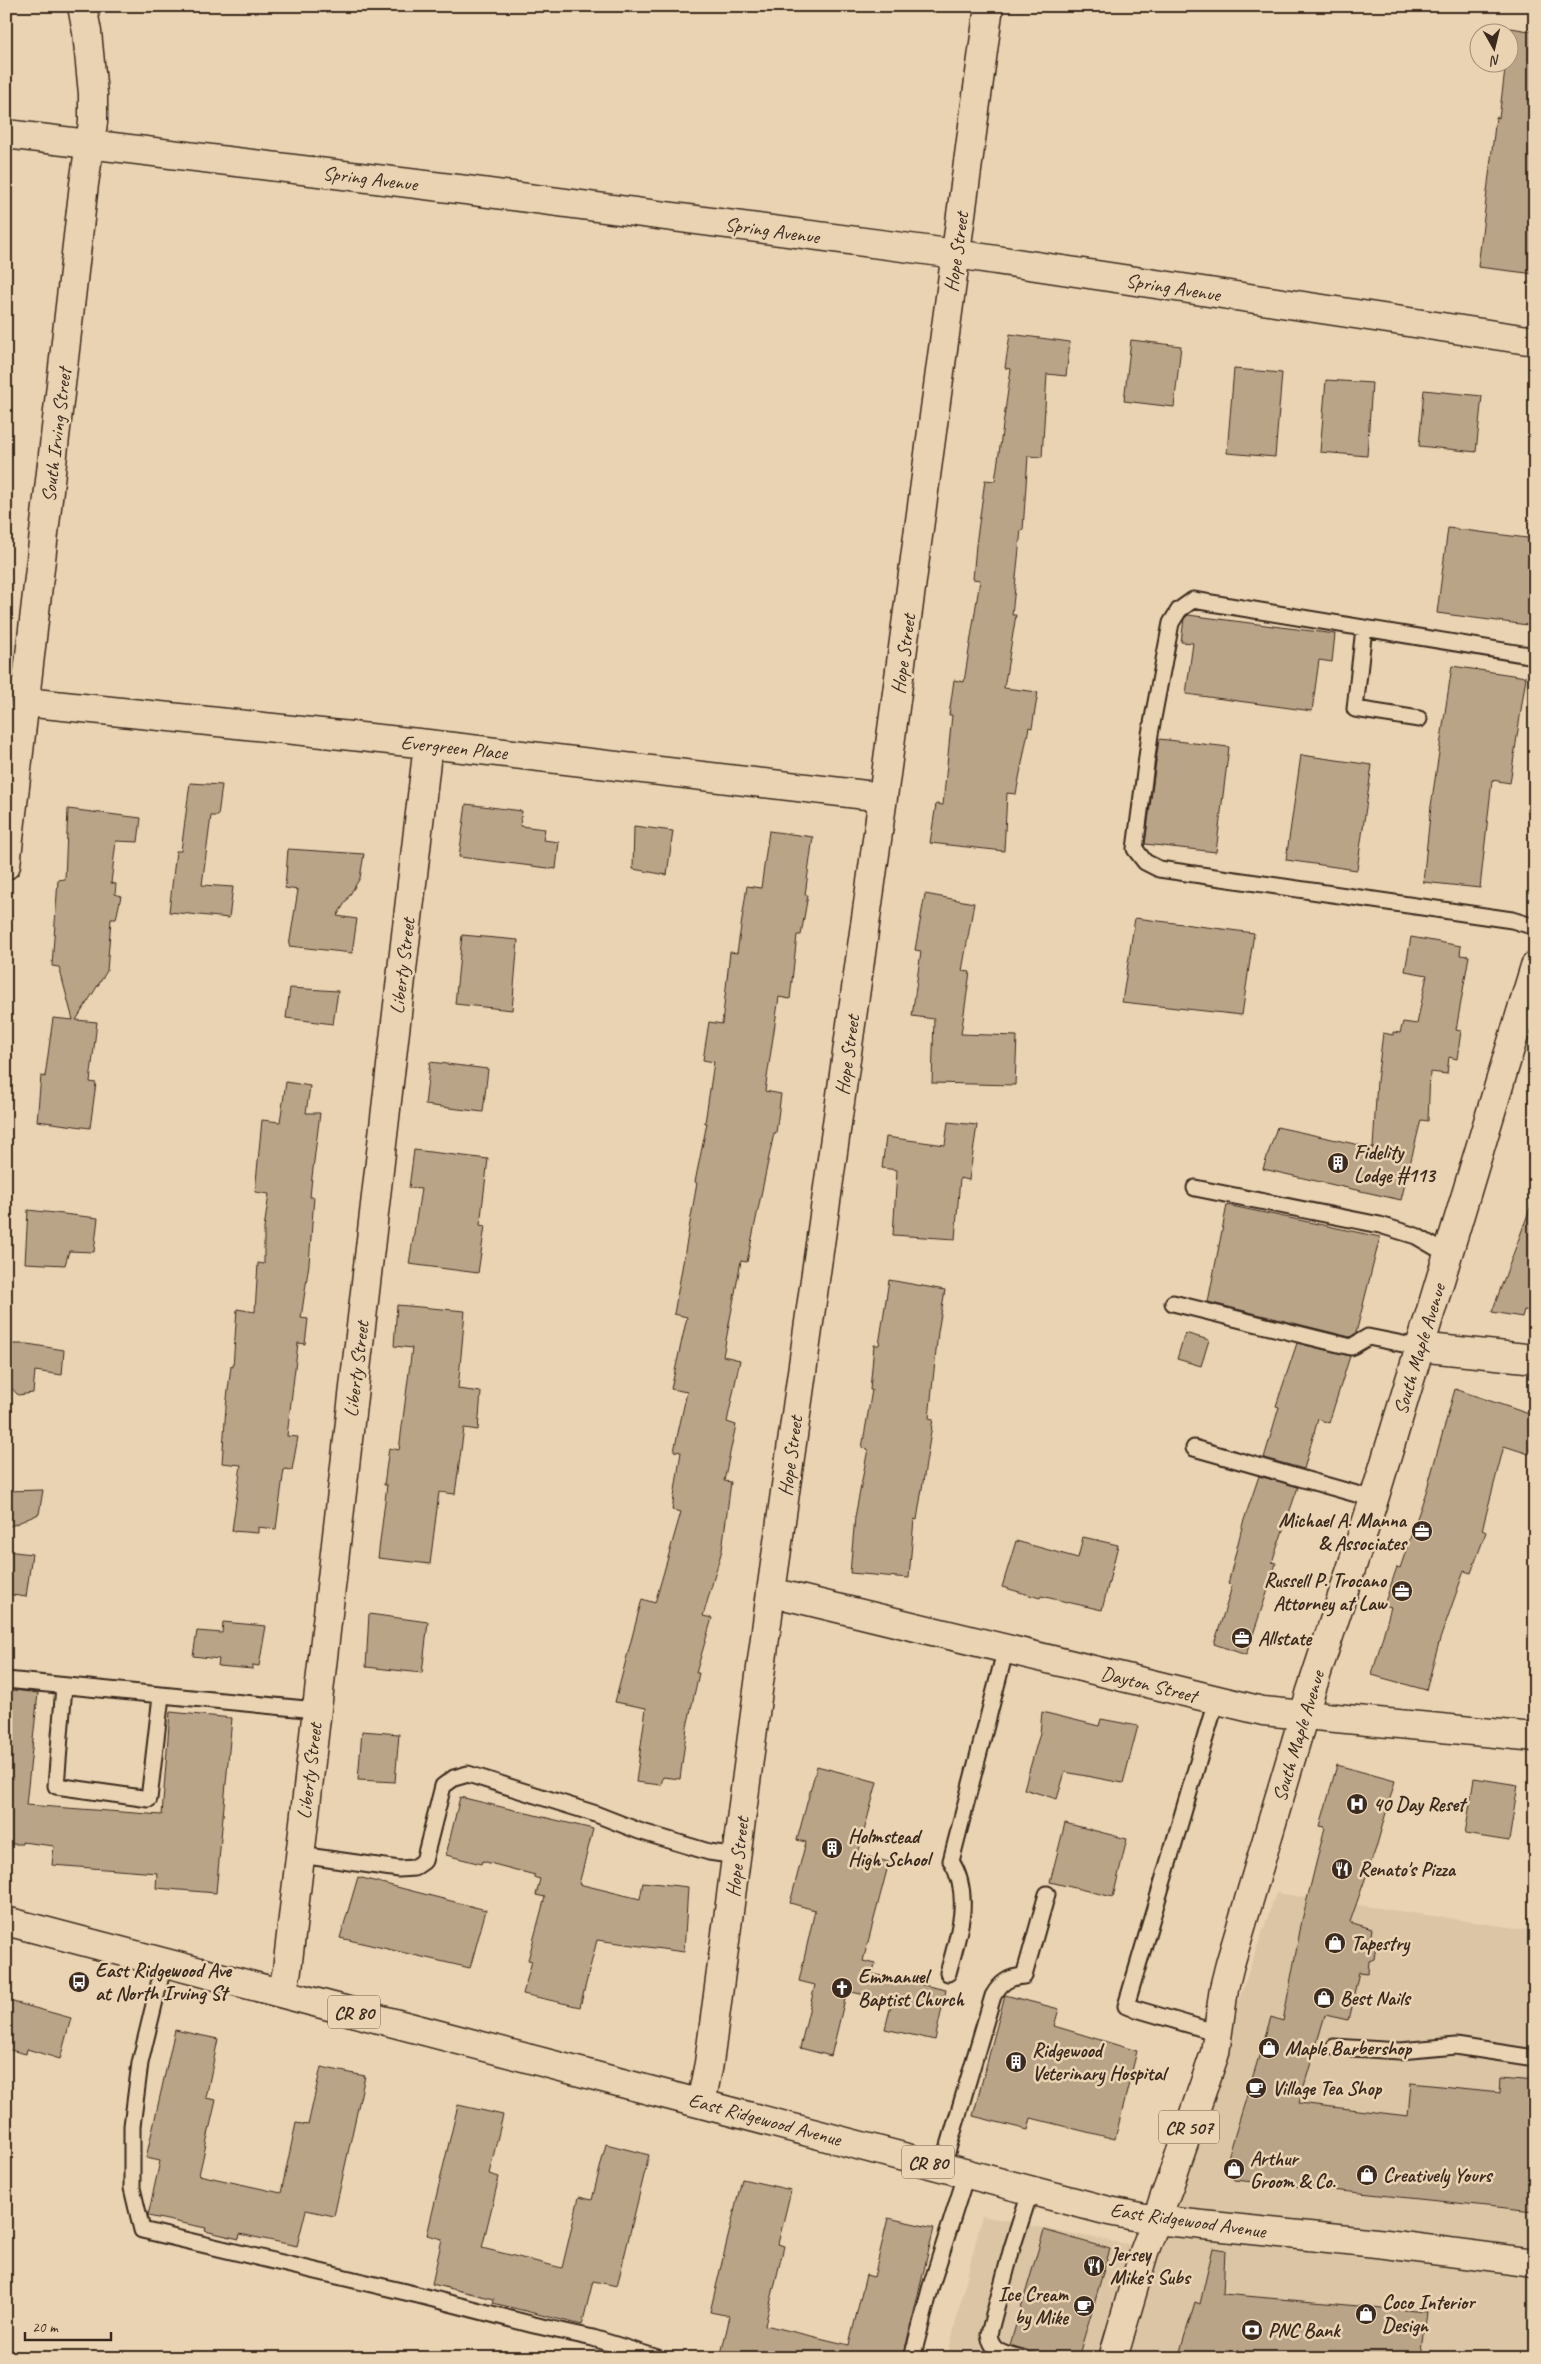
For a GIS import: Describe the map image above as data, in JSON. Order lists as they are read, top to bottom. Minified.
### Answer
{"streets":{"street":["Spring Avenue","Hope Street","South Irving Street","Evergreen Place","Liberty Street","South Maple Avenue","Dayton Street","CR 80","East Ridgewood Avenue","CR 507"]},"crossings":[["Spring Avenue","Hope Street"],["Spring Avenue","South Irving Street"],["Hope Street","Evergreen Place"],["Hope Street","Dayton Street"],["Hope Street","East Ridgewood Avenue"],["South Irving Street","Evergreen Place"],["Evergreen Place","Liberty Street"],["Liberty Street","East Ridgewood Avenue"],["South Maple Avenue","Dayton Street"],["South Maple Avenue","East Ridgewood Avenue"],["South Maple Avenue","CR 507"],["East Ridgewood Avenue","CR 507"]],"places":{"building":["Fidelity Lodge #113","Holmstead High School","Ridgewood Veterinary Hospital"],"office":["Michael A. Manna & Associates","Russell P. Trocano Attorney at Law","Allstate"],"hospital":["40 Day Reset"],"restaurant":["Renato's Pizza","Jersey Mike's Subs"],"shop":["Tapestry","Best Nails","Maple Barbershop","Arthur Groom & Co.","Creatively Yours","Coco Interior Design"],"bus stop":["East Ridgewood Ave at North Irving St"],"church":["Emmanuel Baptist Church"],"cafe":["Village Tea Shop","Ice Cream by Mike"],"bank":["PNC Bank"]},"scale_bar":"20 m","north":"bottom"}
